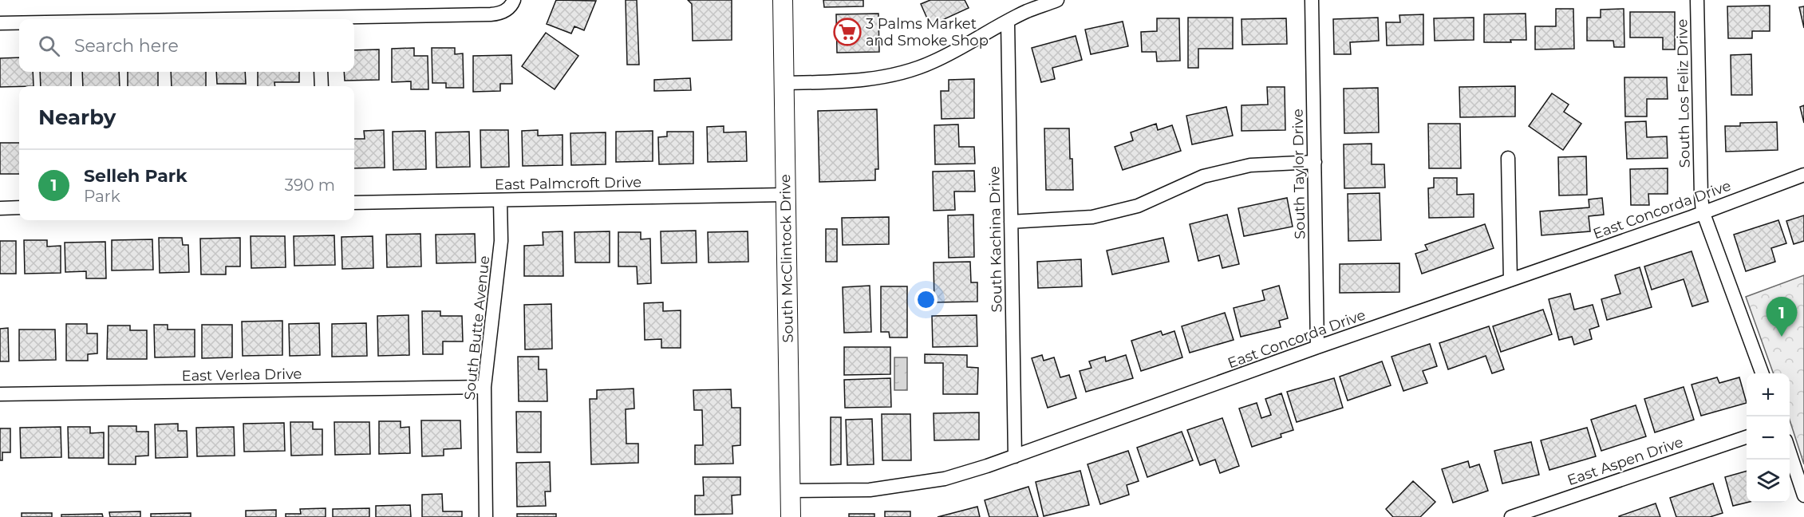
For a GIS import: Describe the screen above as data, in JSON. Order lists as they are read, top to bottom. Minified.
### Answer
{"streets":{"main road":["South McClintock Drive"],"street":["South Los Feliz Drive","South Taylor Drive","East Palmcroft Drive","East Concorda Drive","South Kachina Drive","South Butte Avenue","East Verlea Drive","East Aspen Drive"]},"crossings":[["South Los Feliz Drive","East Concorda Drive"],["South Taylor Drive","East Concorda Drive"],["East Palmcroft Drive","South McClintock Drive"],["East Palmcroft Drive","South Butte Avenue"],["East Concorda Drive","South Kachina Drive"],["East Concorda Drive","South McClintock Drive"],["South Butte Avenue","East Verlea Drive"]],"places":{"supermarket":["3 Palms Market and Smoke Shop"]},"page":{"search":"Search here","heading":"Nearby","list":[{"mark":"1","name":"Selleh Park","note":"Park","value":"390 m"}],"pins":"1","map_buttons":["+","−"]}}
